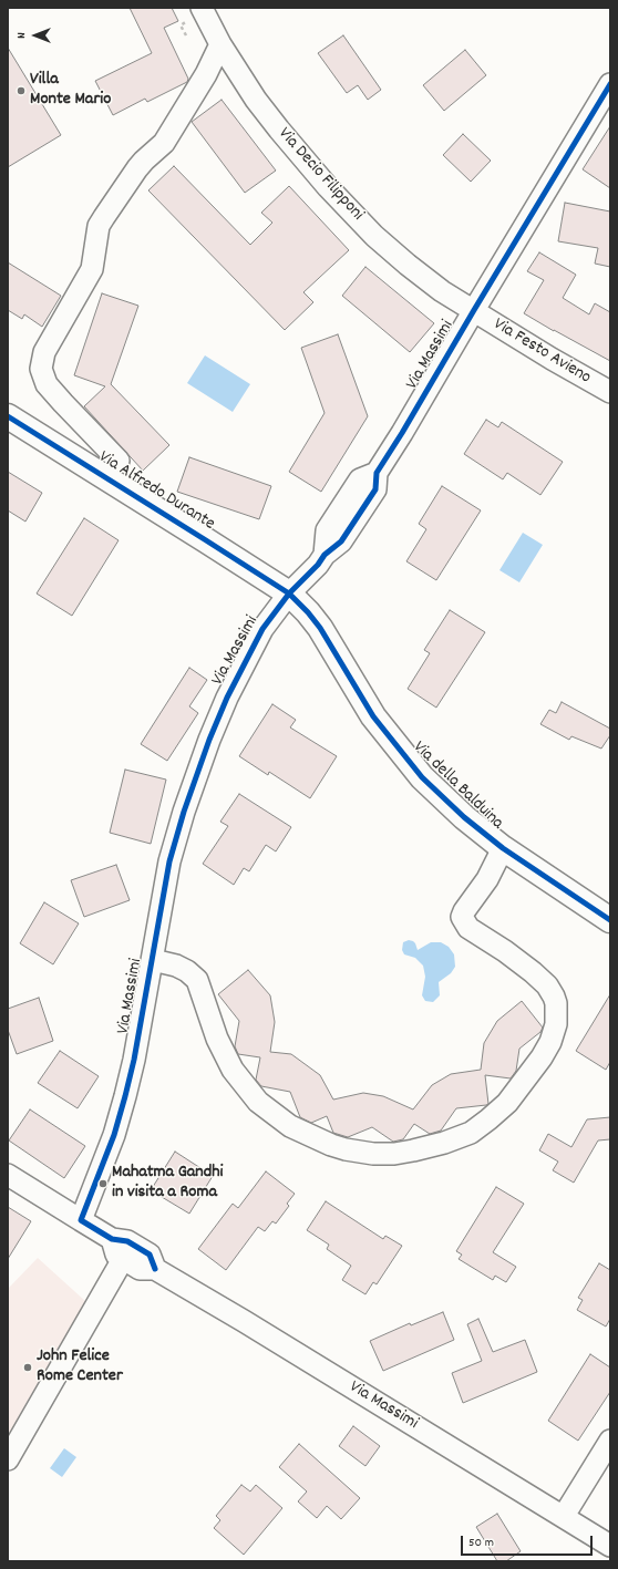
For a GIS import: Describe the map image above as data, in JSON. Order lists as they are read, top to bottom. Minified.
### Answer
{"streets":{"street":["Via Decio Filipponi","Via Festo Avieno","Via Massimi","Via Alfredo Durante","Via della Balduina"]},"crossings":[["Via Decio Filipponi","Via Festo Avieno"],["Via Decio Filipponi","Via Massimi"],["Via Festo Avieno","Via Massimi"],["Via Massimi","Via Alfredo Durante"],["Via Massimi","Via della Balduina"],["Via Alfredo Durante","Via della Balduina"]],"places":["Villa Monte Mario","Mahatma Gandhi in visita a Roma","John Felice Rome Center"],"scale_bar":"50 m","north":"left"}
